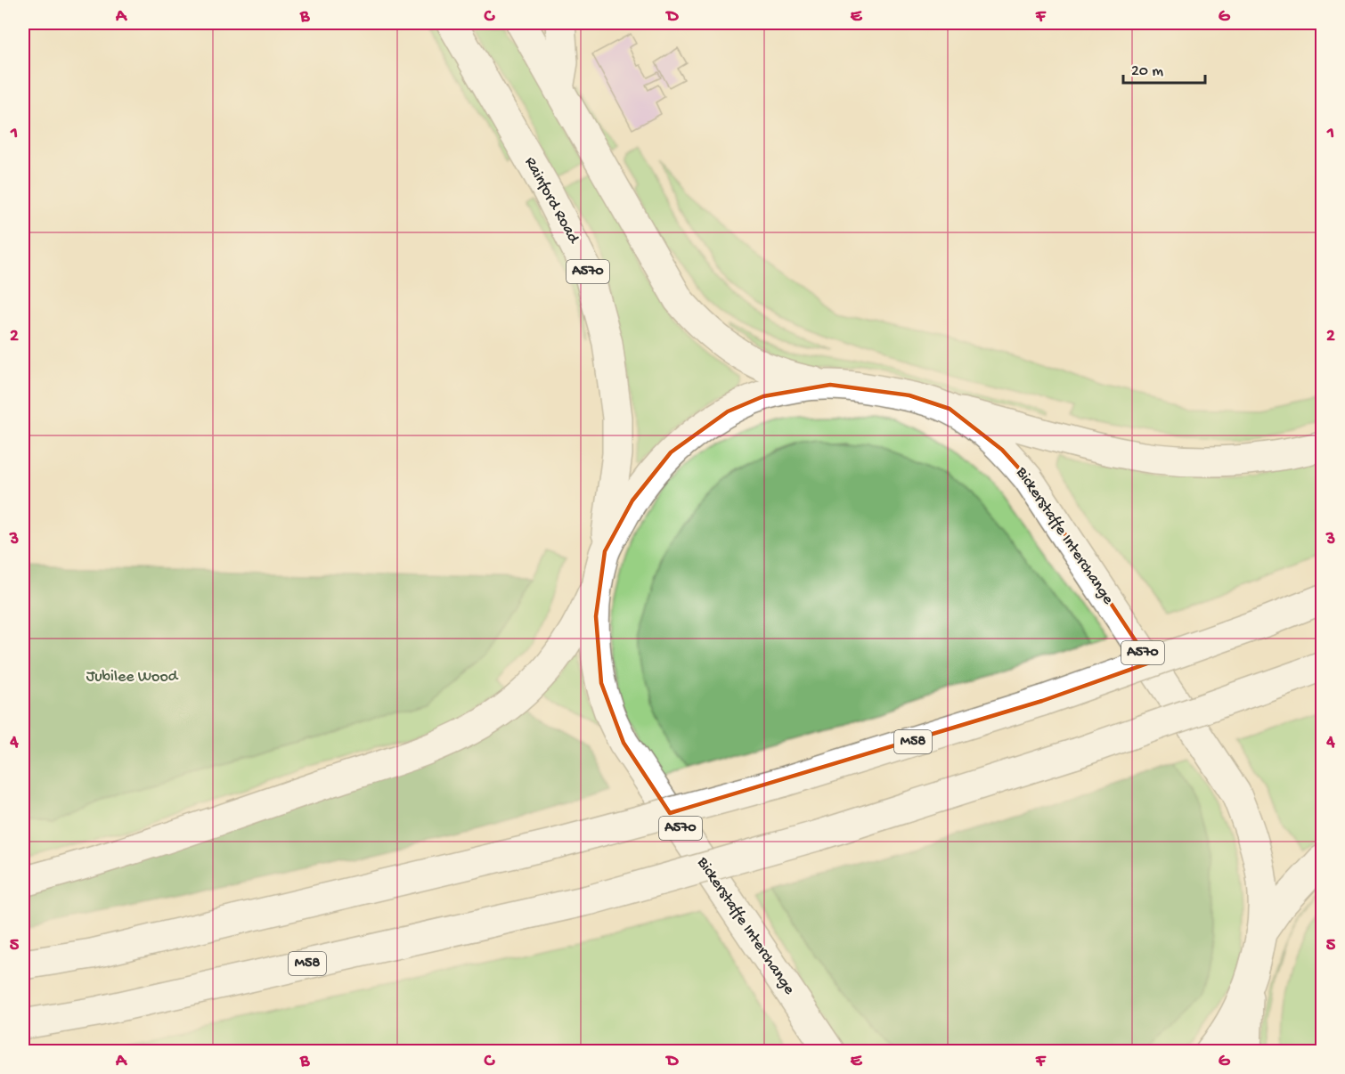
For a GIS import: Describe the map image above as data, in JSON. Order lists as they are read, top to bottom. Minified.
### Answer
{"streets":{"main road":["Rainford Road","A570","Bickerstaffe Interchange","M58"]},"crossings":[["Rainford Road","Bickerstaffe Interchange"],["A570","Bickerstaffe Interchange"]],"parks":["Jubilee Wood"],"scale_bar":"20 m","grid":{"columns":["A","B","C","D","E","F","G"],"rows":["1","2","3","4","5"]}}
